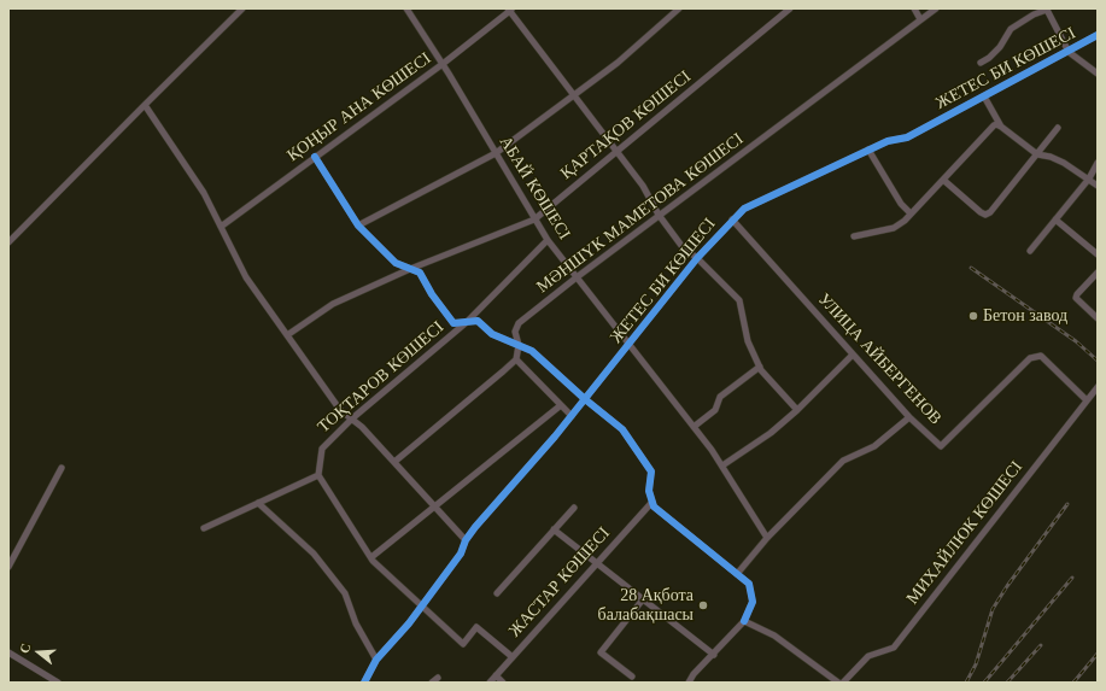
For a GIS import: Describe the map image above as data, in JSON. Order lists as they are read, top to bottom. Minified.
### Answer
{"streets":{"street":["ЖЕТЕС БИ КӨШЕСІ","ҚОҢЫР АНА КӨШЕСІ","ҚАРТАҚОВ КӨШЕСІ","АБАЙ КӨШЕСІ","МӘНШҮК МАМЕТОВА КӨШЕСІ","УЛИЦА АЙБЕРГЕНОВ","ТОҚТАРОВ КӨШЕСІ","МИХАЙЛЮК КӨШЕСІ","ЖАСТАР КӨШЕСІ"]},"crossings":[["ЖЕТЕС БИ КӨШЕСІ","АБАЙ КӨШЕСІ"],["ЖЕТЕС БИ КӨШЕСІ","УЛИЦА АЙБЕРГЕНОВ"],["ҚОҢЫР АНА КӨШЕСІ","АБАЙ КӨШЕСІ"],["ҚАРТАҚОВ КӨШЕСІ","АБАЙ КӨШЕСІ"],["АБАЙ КӨШЕСІ","МӘНШҮК МАМЕТОВА КӨШЕСІ"],["АБАЙ КӨШЕСІ","ТОҚТАРОВ КӨШЕСІ"],["УЛИЦА АЙБЕРГЕНОВ","МИХАЙЛЮК КӨШЕСІ"]],"places":["Бетон завод","28 Ақбота балабақшасы"],"north":"left"}
